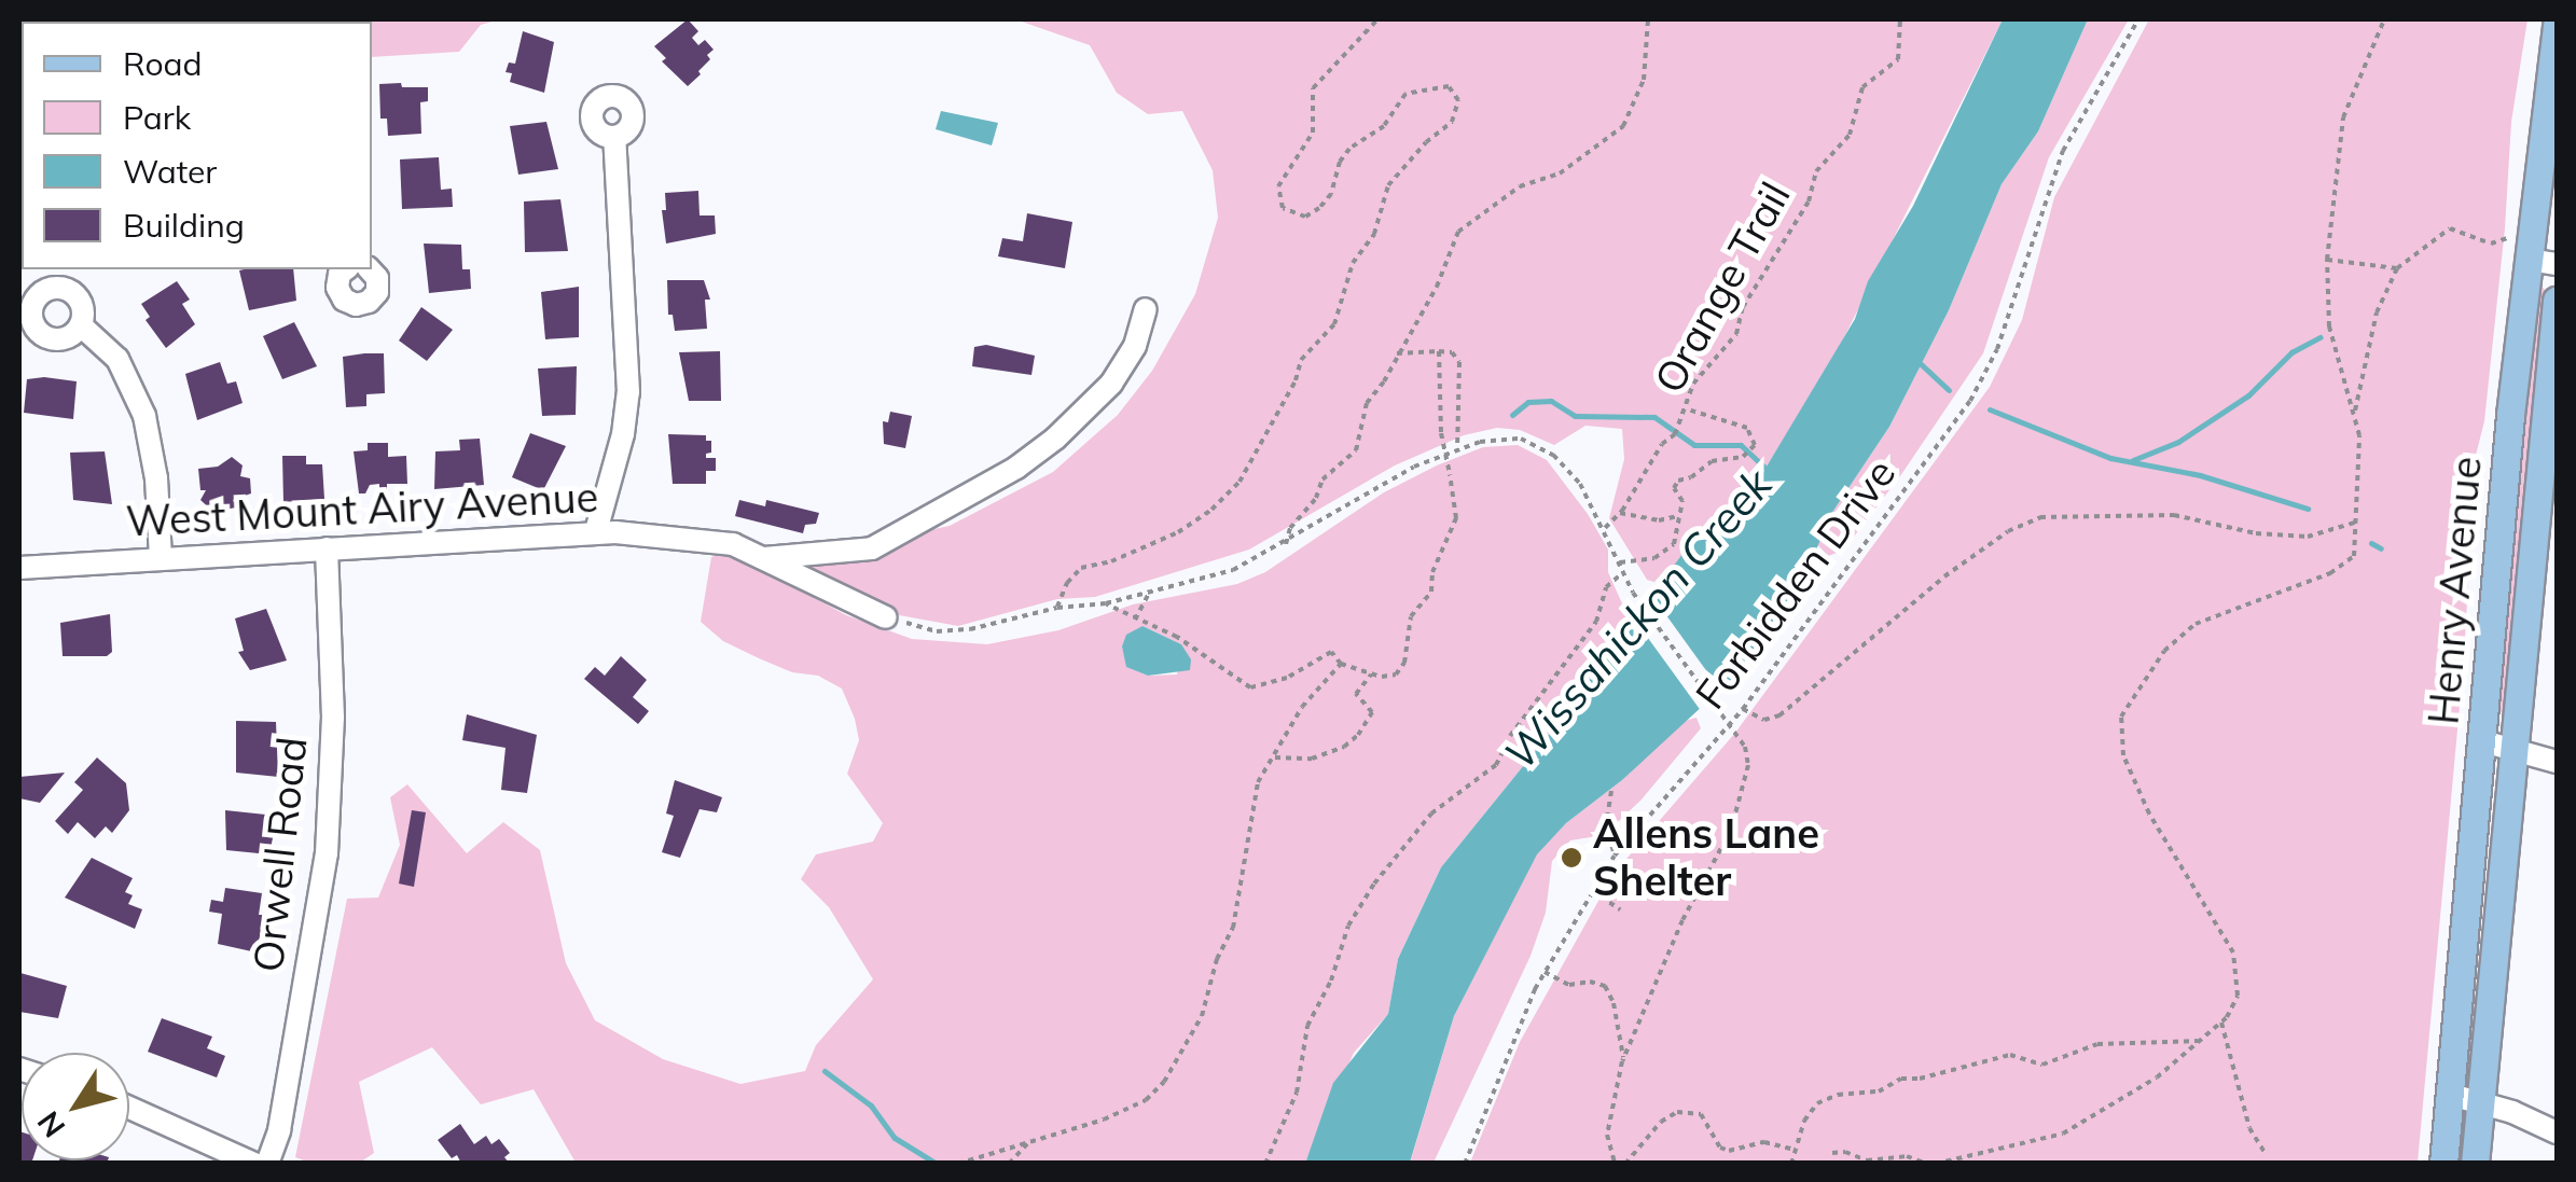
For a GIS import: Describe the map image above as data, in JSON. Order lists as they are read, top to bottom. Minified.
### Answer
{"streets":{"main road":["Henry Avenue"],"street":["West Mount Airy Avenue","Orwell Road"],"path":["Orange Trail","Forbidden Drive"]},"crossings":[["West Mount Airy Avenue","Orwell Road"]],"water":["Wissahickon Creek"],"places":["Allens Lane Shelter"],"legend":["Road","Park","Water","Building"],"north":"bottom left"}
